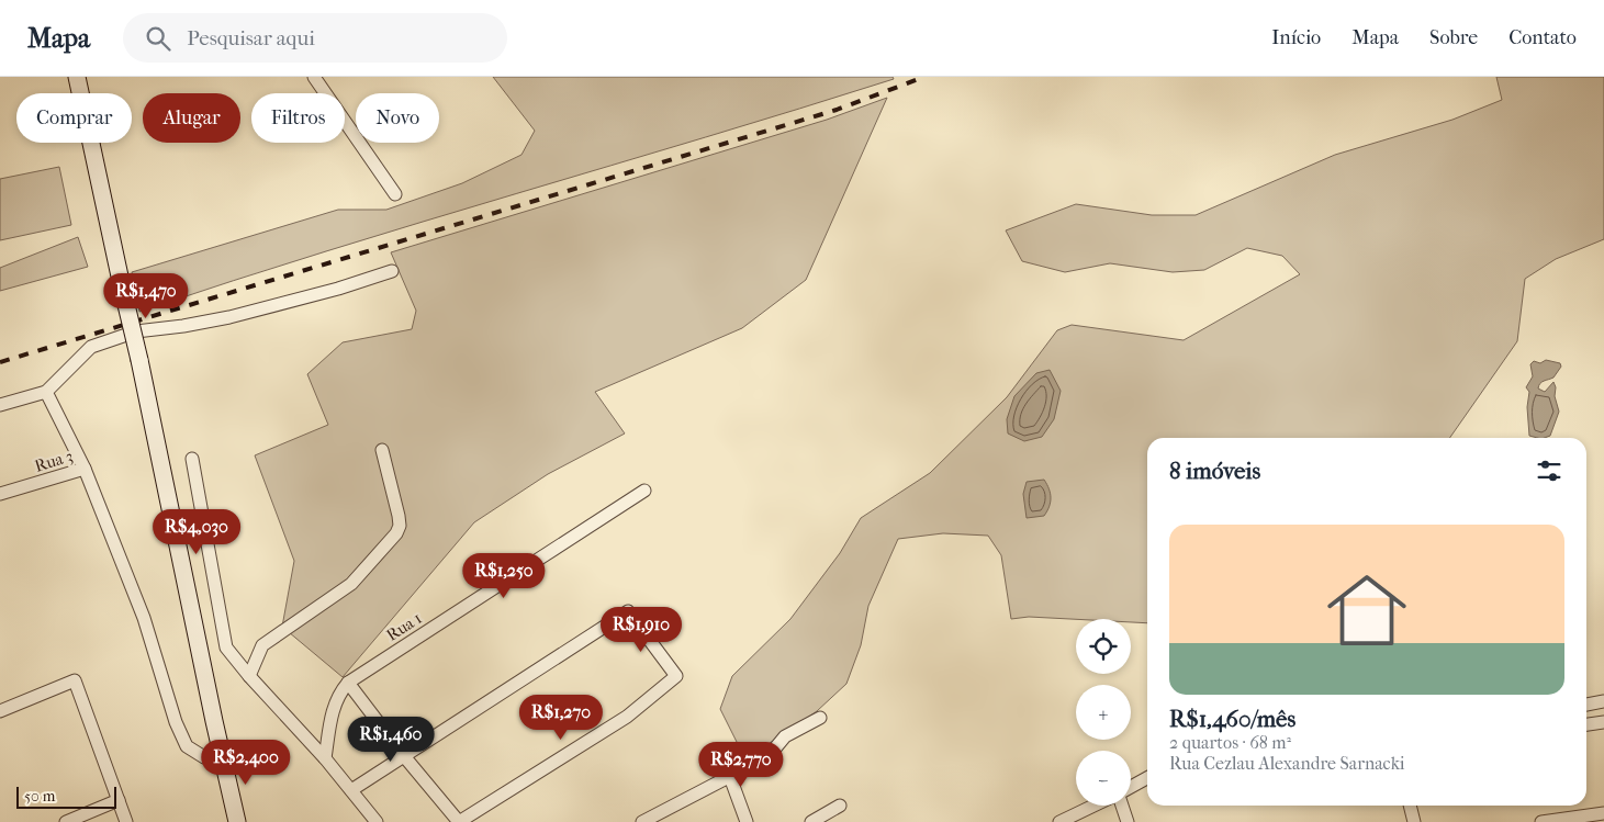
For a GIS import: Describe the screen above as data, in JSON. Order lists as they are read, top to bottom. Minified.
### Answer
{"streets":{"street":["Rua 3","Rua 1"]},"scale_bar":"50 m","page":{"header":"Mapa","search":"Pesquisar aqui","nav":["Início","Mapa","Sobre","Contato"],"chip":["Comprar","Alugar","Filtros","Novo"],"price":["R$1,470","R$4,030","R$1,250","R$1,910","R$1,270","R$1,460","R$2,400","R$2,770"],"heading":"8 imóveis","list":[{"name":"R$1,460/mês","note":"2 quartos · 68 m² · Rua Cezlau Alexandre Sarnacki"}],"map_buttons":["+","−"],"scale":"50 m"}}
